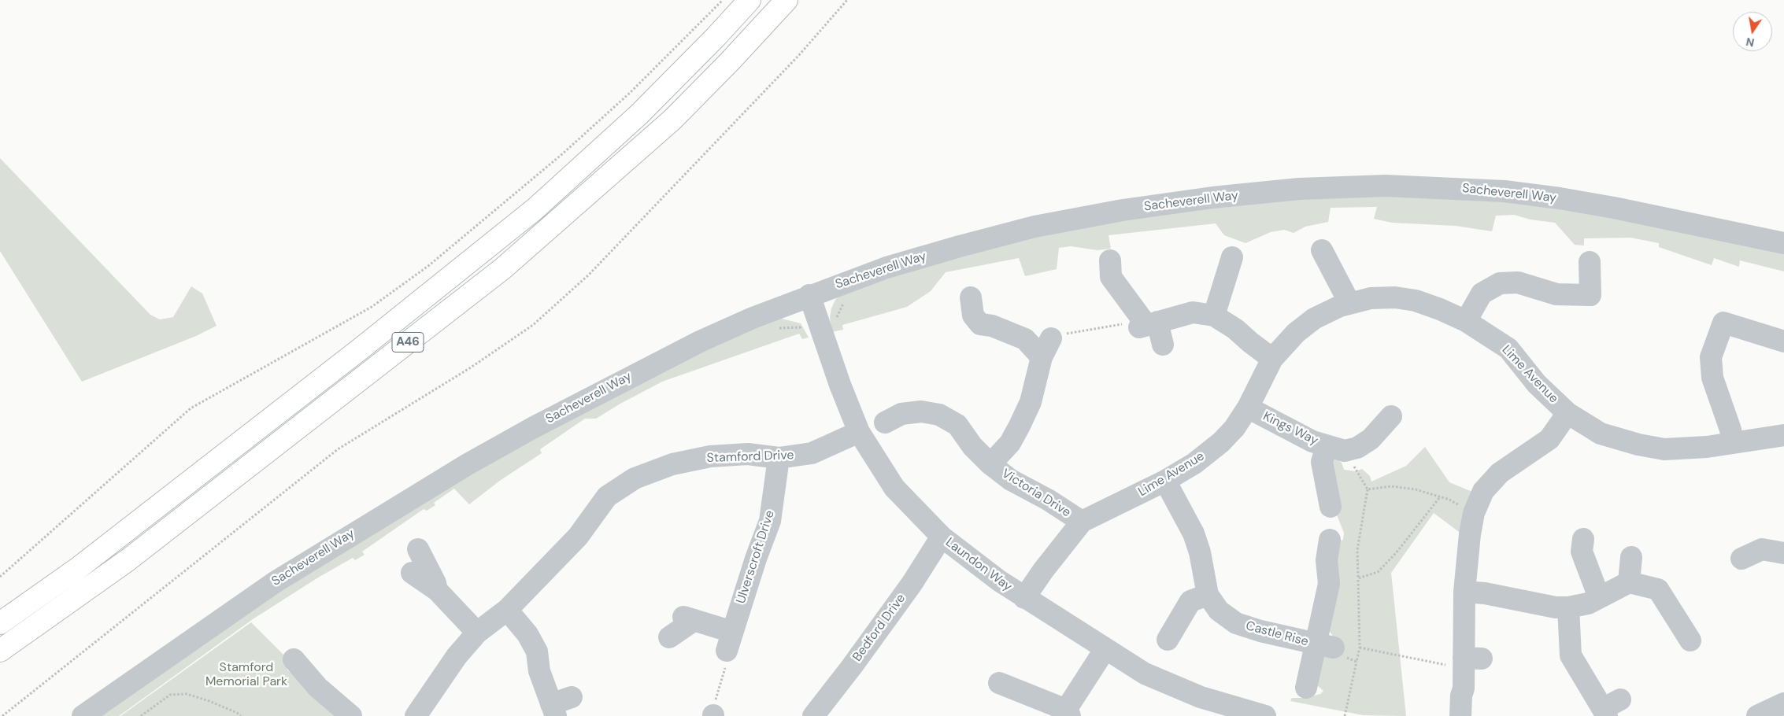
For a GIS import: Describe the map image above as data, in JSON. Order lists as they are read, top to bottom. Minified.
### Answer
{"streets":{"highway":["A46"],"street":["Sacheverell Way","Lime Avenue","Kings Way","Stamford Drive","Victoria Drive","Ulverscroft Drive","Laundon Way","Bedford Drive","Castle Rise"]},"crossings":[["Sacheverell Way","Laundon Way"],["Lime Avenue","Kings Way"],["Lime Avenue","Victoria Drive"],["Lime Avenue","Laundon Way"],["Lime Avenue","Castle Rise"],["Stamford Drive","Ulverscroft Drive"],["Stamford Drive","Laundon Way"],["Laundon Way","Bedford Drive"]],"parks":["Stamford Memorial Park"],"north":"bottom"}
